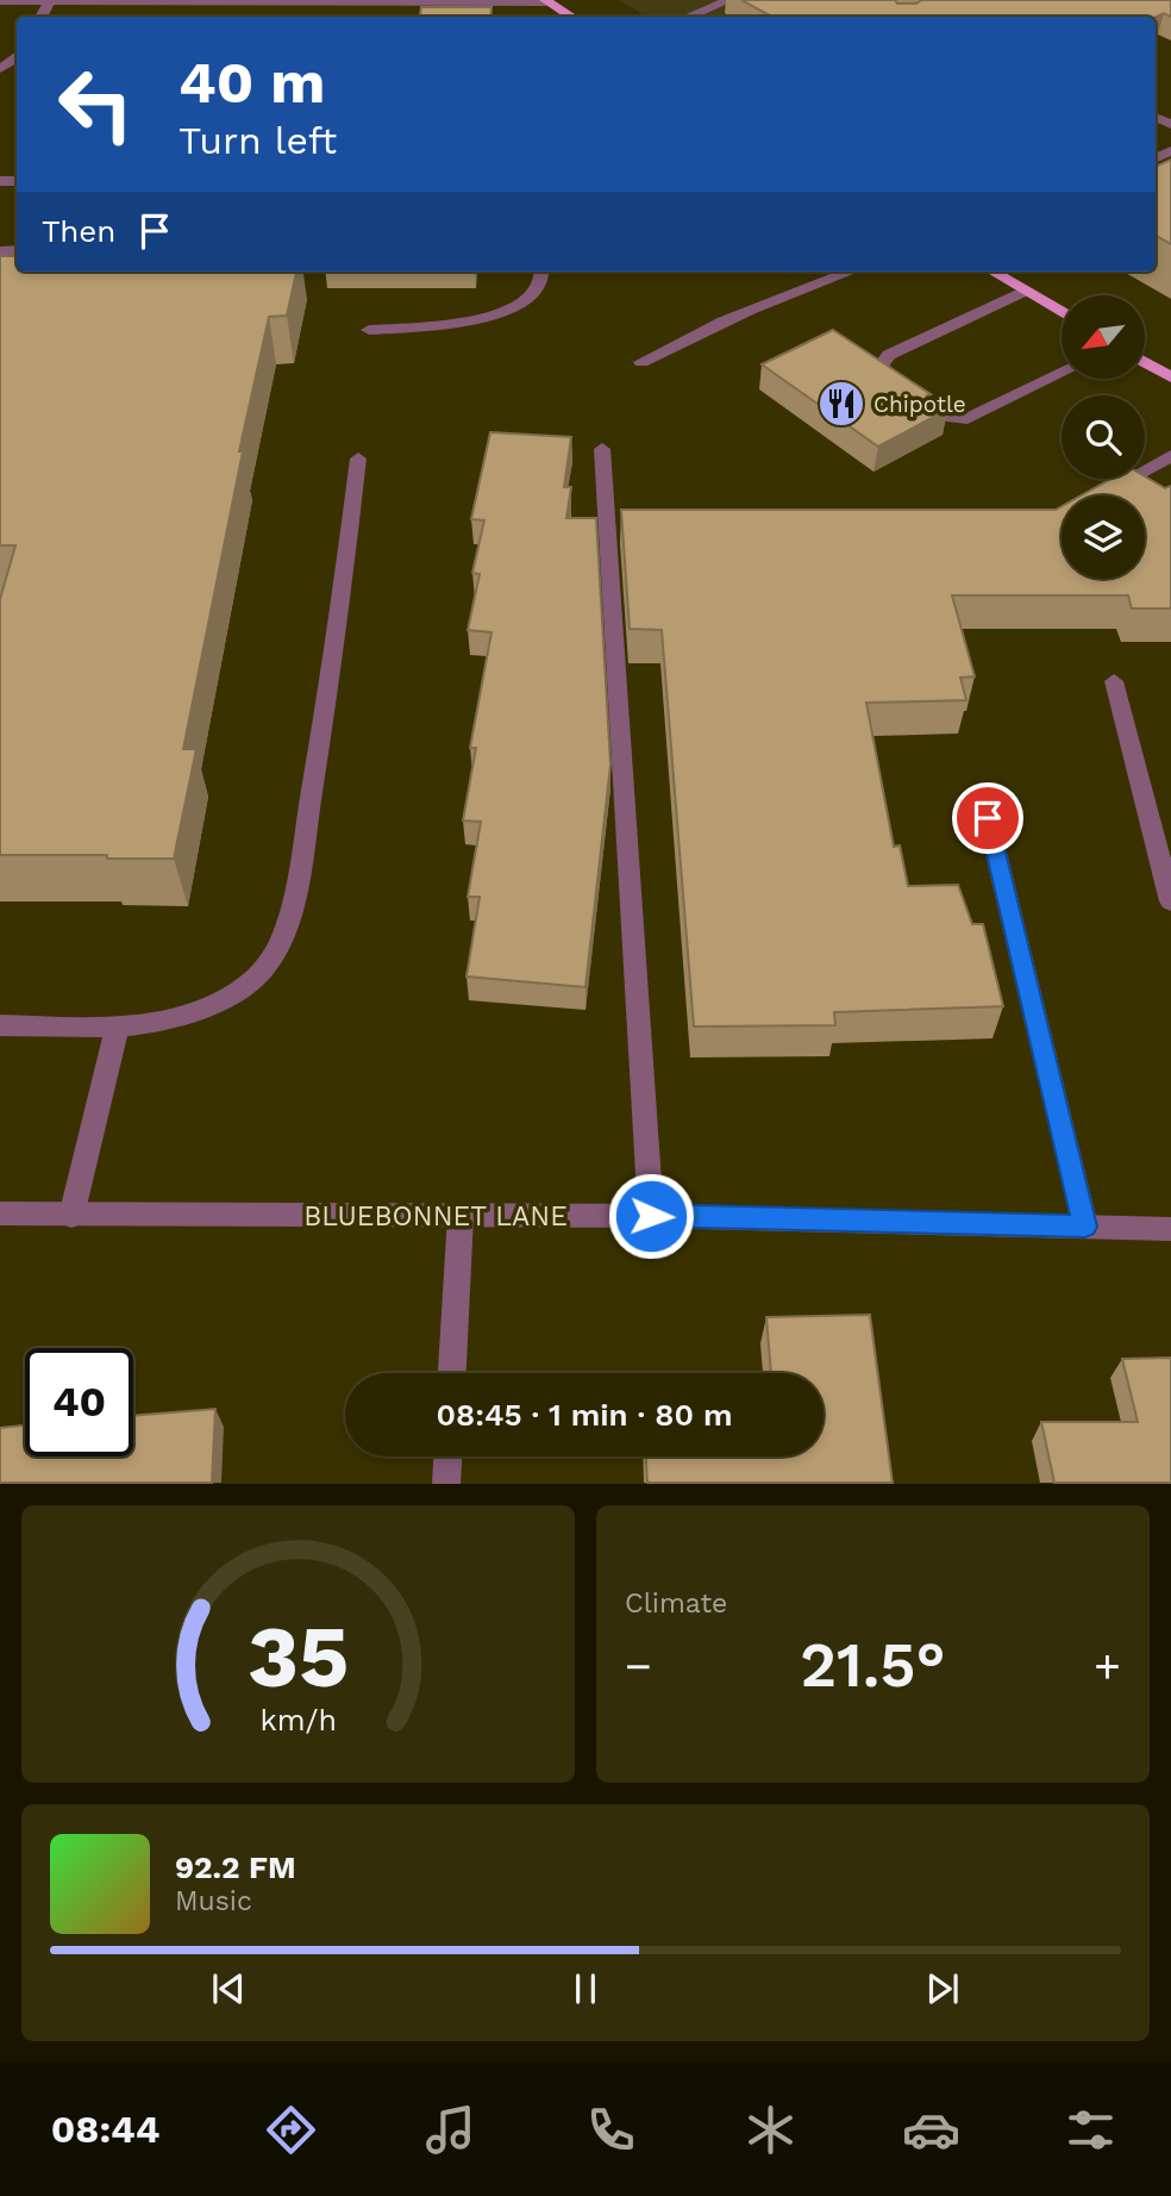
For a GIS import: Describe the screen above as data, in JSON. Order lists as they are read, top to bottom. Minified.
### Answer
{"streets":{"street":["BLUEBONNET LANE"]},"places":{"restaurant":["Chipotle"]},"north":"bottom left","page":{"turn":["40 m","Turn left"],"then":"Then","limit":"40","trip":"08:45 · 1 min · 80 m","tile":"Climate","heat":["−","21.5°","+"],"song":["92.2 FM","Music"],"tabs":"08:44","gauge":["35","km/h"]}}
